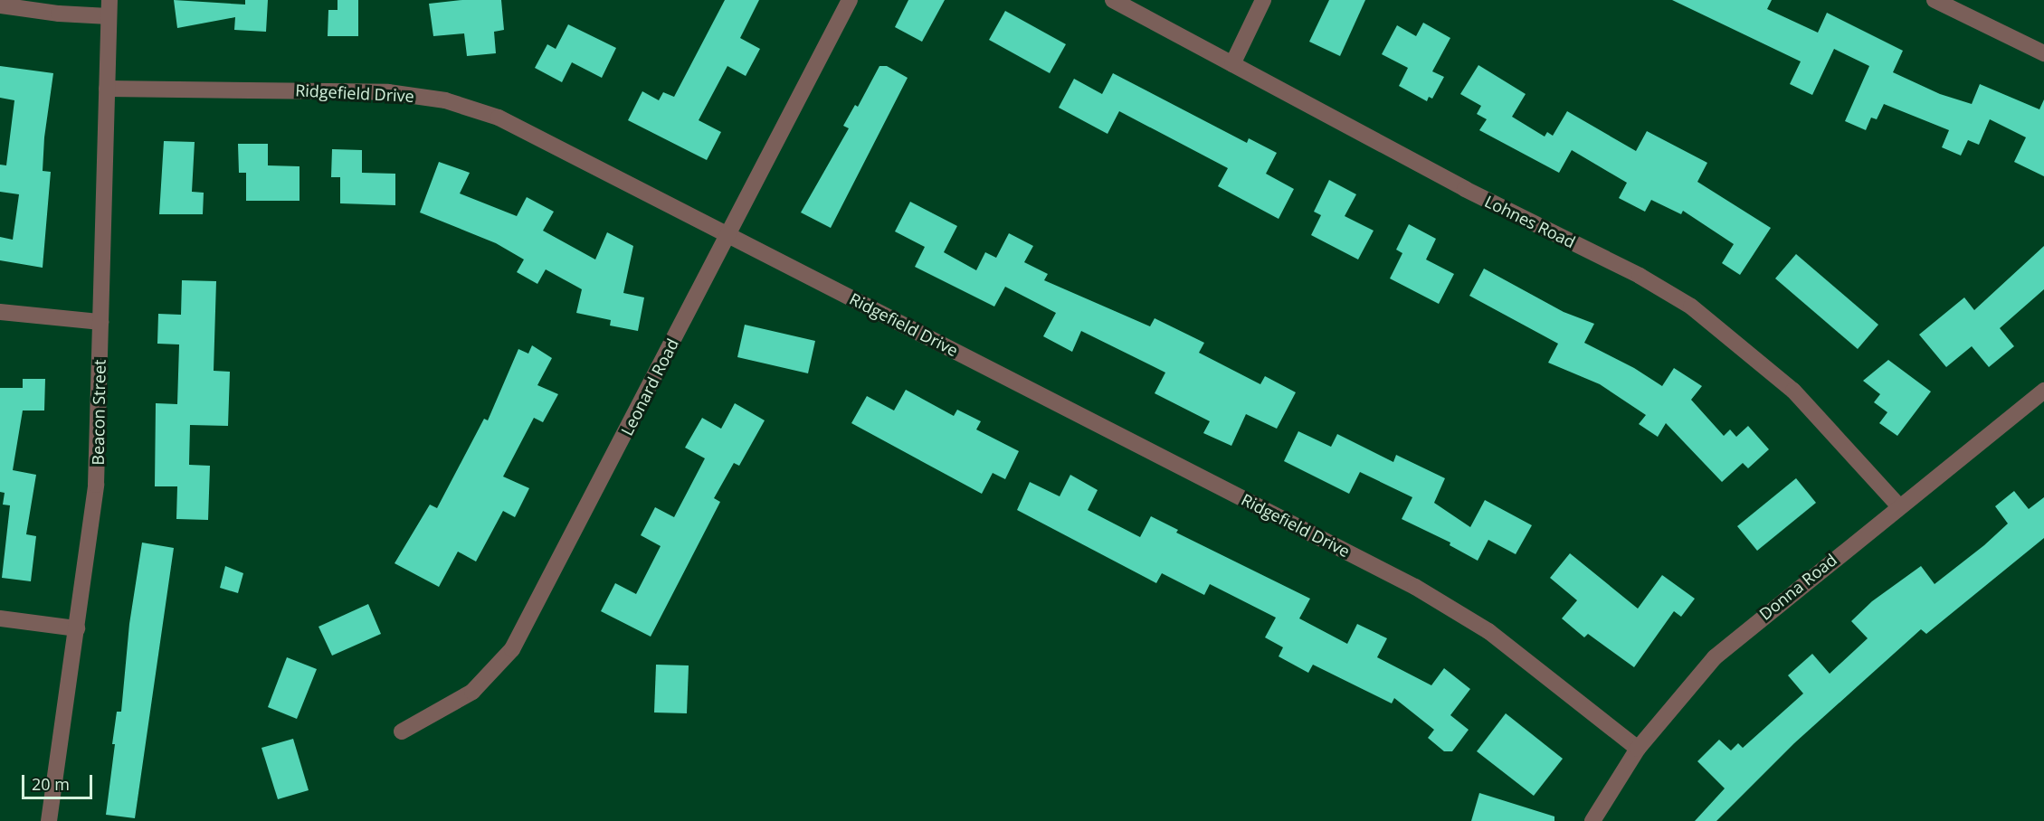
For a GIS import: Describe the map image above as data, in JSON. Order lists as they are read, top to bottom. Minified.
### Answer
{"streets":{"street":["Ridgefield Drive","Lohnes Road","Leonard Road","Beacon Street","Donna Road"]},"crossings":[["Ridgefield Drive","Leonard Road"],["Ridgefield Drive","Beacon Street"],["Ridgefield Drive","Donna Road"],["Lohnes Road","Donna Road"]],"scale_bar":"20 m"}
